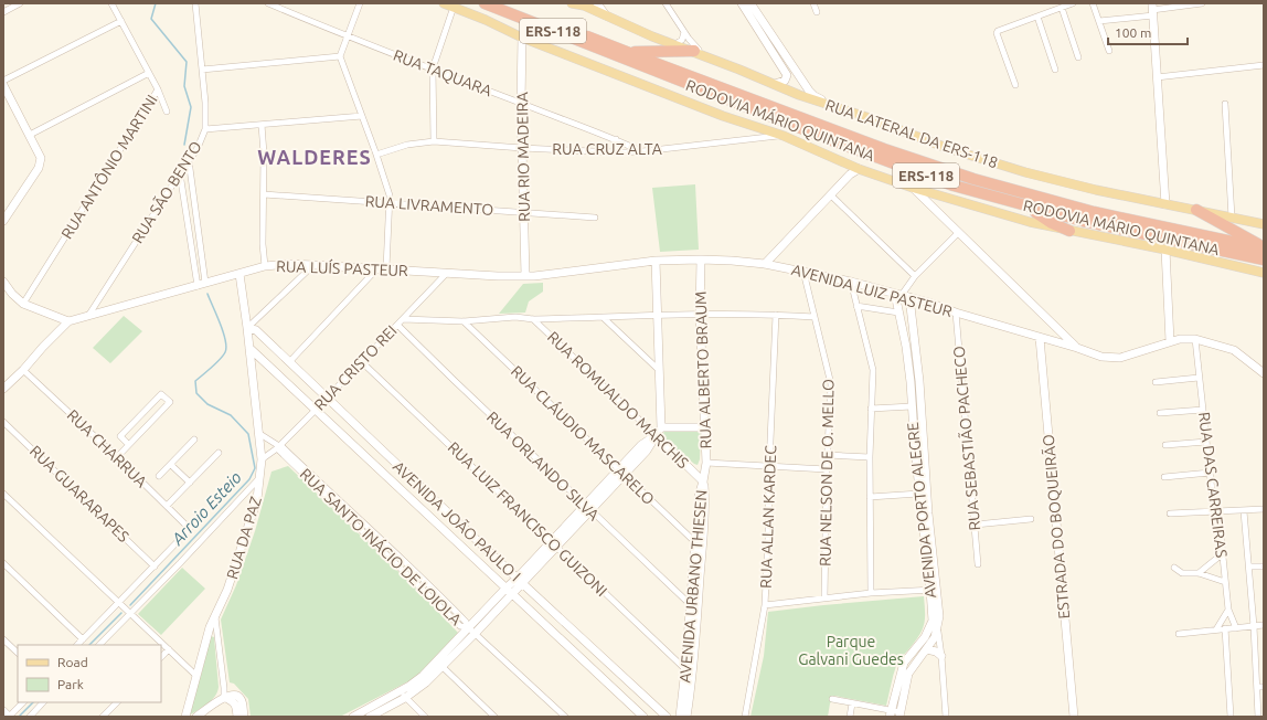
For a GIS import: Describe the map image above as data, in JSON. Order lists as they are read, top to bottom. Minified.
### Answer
{"streets":{"highway":["ERS-118","RODOVIA MÁRIO QUINTANA"],"main road":["RUA LATERAL DA ERS-118"],"street":["RUA TAQUARA","RUA CRUZ ALTA","RUA RIO MADEIRA","RUA ANTÔNIO MARTINI","RUA SÃO BENTO","RUA LIVRAMENTO","RUA LUÍS PASTEUR","AVENIDA LUIZ PASTEUR","RUA CRISTO REI","RUA ALBERTO BRAUM","RUA ROMUALDO MARCHIS","RUA CLÁUDIO MASCARELO","RUA SEBASTIÃO PACHECO","RUA CHARRUA","RUA ORLANDO SILVA","RUA NELSON DE O. MELLO","RUA DAS CARREIRAS","RUA GUARARAPES","AVENIDA PORTO ALEGRE","RUA ALLAN KARDEC","RUA LUIZ FRANCISCO GUIZONI","AVENIDA JOÃO PAULO I","ESTRADA DO BOQUEIRÃO","RUA DA PAZ","RUA SANTO INÁCIO DE LOIOLA","AVENIDA URBANO THIESEN"]},"crossings":[["RUA TAQUARA","RUA CRUZ ALTA"],["RUA TAQUARA","RUA RIO MADEIRA"],["RUA CRUZ ALTA","RUA RIO MADEIRA"],["RUA RIO MADEIRA","RUA LIVRAMENTO"],["RUA RIO MADEIRA","RUA LUÍS PASTEUR"],["RUA SÃO BENTO","RUA LUÍS PASTEUR"],["RUA LUÍS PASTEUR","AVENIDA LUIZ PASTEUR"],["RUA LUÍS PASTEUR","RUA CRISTO REI"],["RUA LUÍS PASTEUR","RUA ALBERTO BRAUM"],["RUA LUÍS PASTEUR","RUA DA PAZ"],["AVENIDA LUIZ PASTEUR","RUA ALBERTO BRAUM"],["AVENIDA LUIZ PASTEUR","RUA SEBASTIÃO PACHECO"],["AVENIDA LUIZ PASTEUR","RUA NELSON DE O. MELLO"],["AVENIDA LUIZ PASTEUR","AVENIDA PORTO ALEGRE"],["AVENIDA LUIZ PASTEUR","ESTRADA DO BOQUEIRÃO"],["RUA CRISTO REI","RUA ORLANDO SILVA"],["RUA CRISTO REI","RUA LUIZ FRANCISCO GUIZONI"],["RUA CRISTO REI","AVENIDA JOÃO PAULO I"],["RUA CRISTO REI","RUA DA PAZ"],["RUA CRISTO REI","RUA SANTO INÁCIO DE LOIOLA"],["RUA ALBERTO BRAUM","RUA ROMUALDO MARCHIS"],["RUA ALBERTO BRAUM","AVENIDA URBANO THIESEN"],["RUA ROMUALDO MARCHIS","AVENIDA URBANO THIESEN"],["RUA CLÁUDIO MASCARELO","AVENIDA URBANO THIESEN"],["RUA CHARRUA","RUA GUARARAPES"],["RUA ORLANDO SILVA","AVENIDA URBANO THIESEN"],["RUA LUIZ FRANCISCO GUIZONI","AVENIDA URBANO THIESEN"],["AVENIDA JOÃO PAULO I","RUA DA PAZ"],["RUA DA PAZ","RUA SANTO INÁCIO DE LOIOLA"]],"districts":["WALDERES"],"water":["Arroio Esteio"],"parks":["Parque Galvani Guedes"],"legend":["Road","Park"],"scale_bar":"100 m"}
